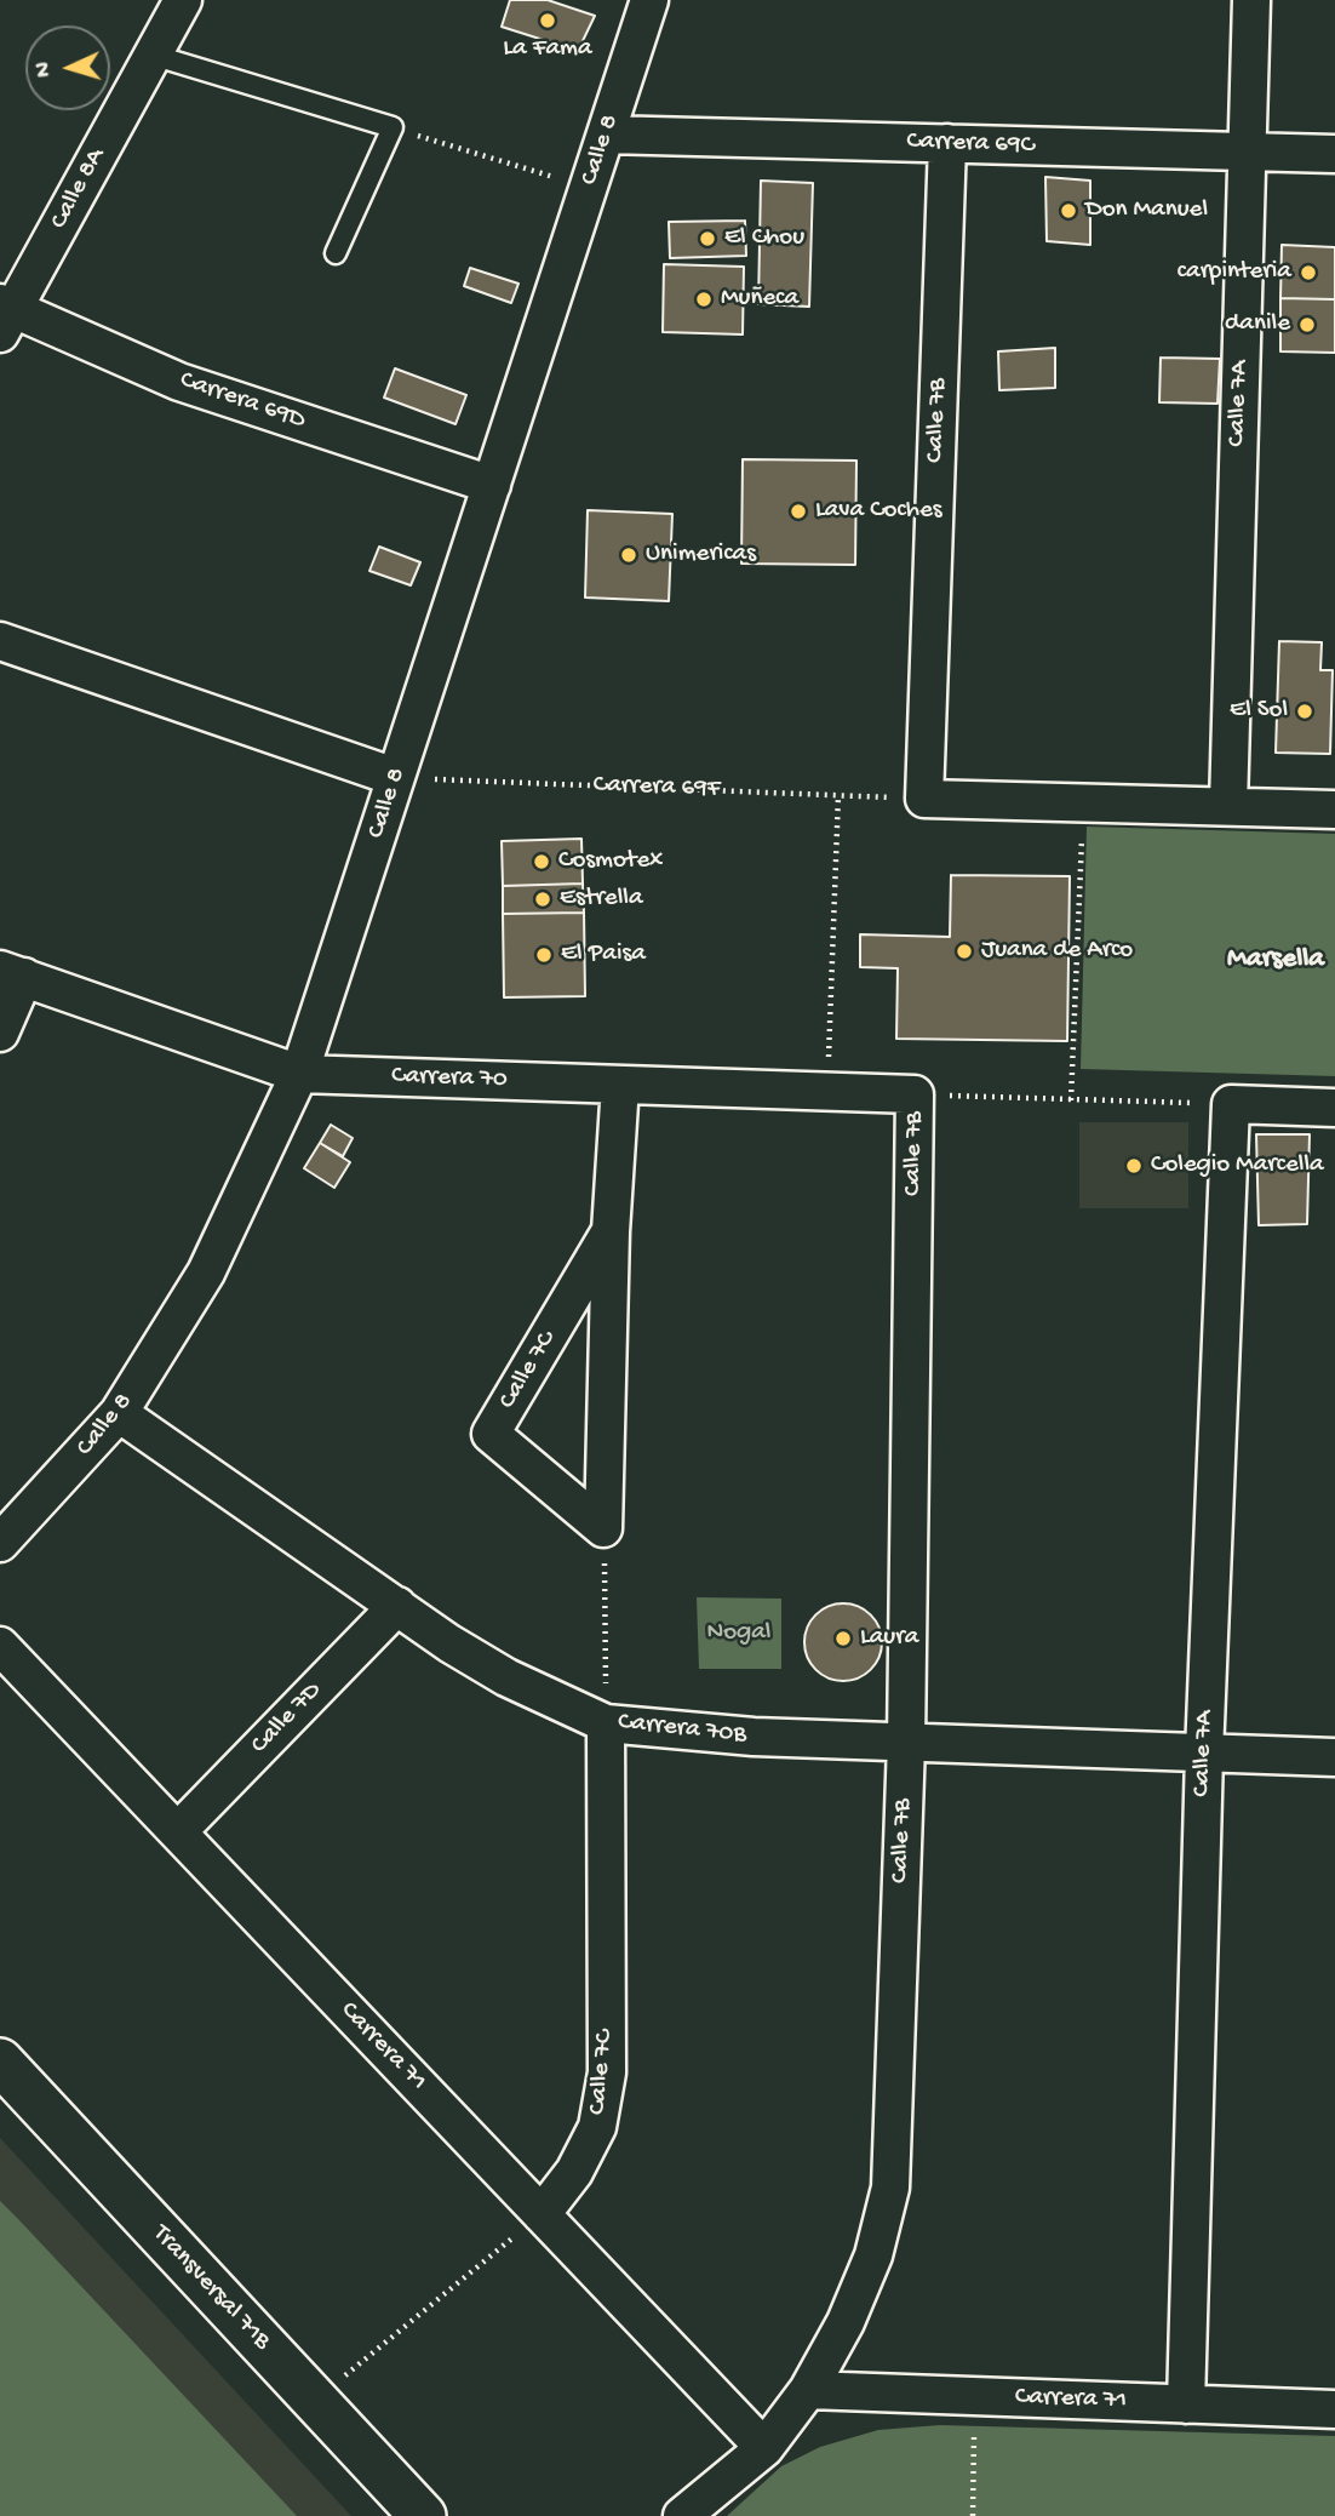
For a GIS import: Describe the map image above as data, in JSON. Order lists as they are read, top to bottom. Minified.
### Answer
{"streets":{"street":["Carrera 69C","Calle 8","Calle 8A","Carrera 69D","Calle 7A","Calle 7B","Carrera 70","Calle 7C","Calle 7D","Carrera 70B","Carrera 71","Transversal 71B"],"path":["Carrera 69F"]},"crossings":[["Carrera 69C","Calle 8"],["Carrera 69C","Calle 7A"],["Carrera 69C","Calle 7B"],["Calle 8","Carrera 69D"],["Calle 8","Carrera 69F"],["Calle 8","Carrera 70"],["Calle 8","Carrera 70B"],["Calle 8A","Carrera 69D"],["Calle 7A","Carrera 70B"],["Calle 7A","Carrera 71"],["Calle 7B","Carrera 69F"],["Calle 7B","Carrera 70"],["Calle 7B","Carrera 70B"],["Calle 7B","Carrera 71"],["Carrera 70","Calle 7C"],["Calle 7C","Carrera 70B"],["Calle 7C","Carrera 71"],["Calle 7D","Carrera 70B"],["Calle 7D","Carrera 71"]],"districts":["Marsella"],"parks":["Nogal"],"places":["La Fama","Don Manuel","El Chou","carpinteria","Muñeca","danile","Lava Coches","Unimericas","El Sol","Cosmotex","Estrella","Juana de Arco","El Paisa","Colegio Marcella","Laura"],"north":"left"}
